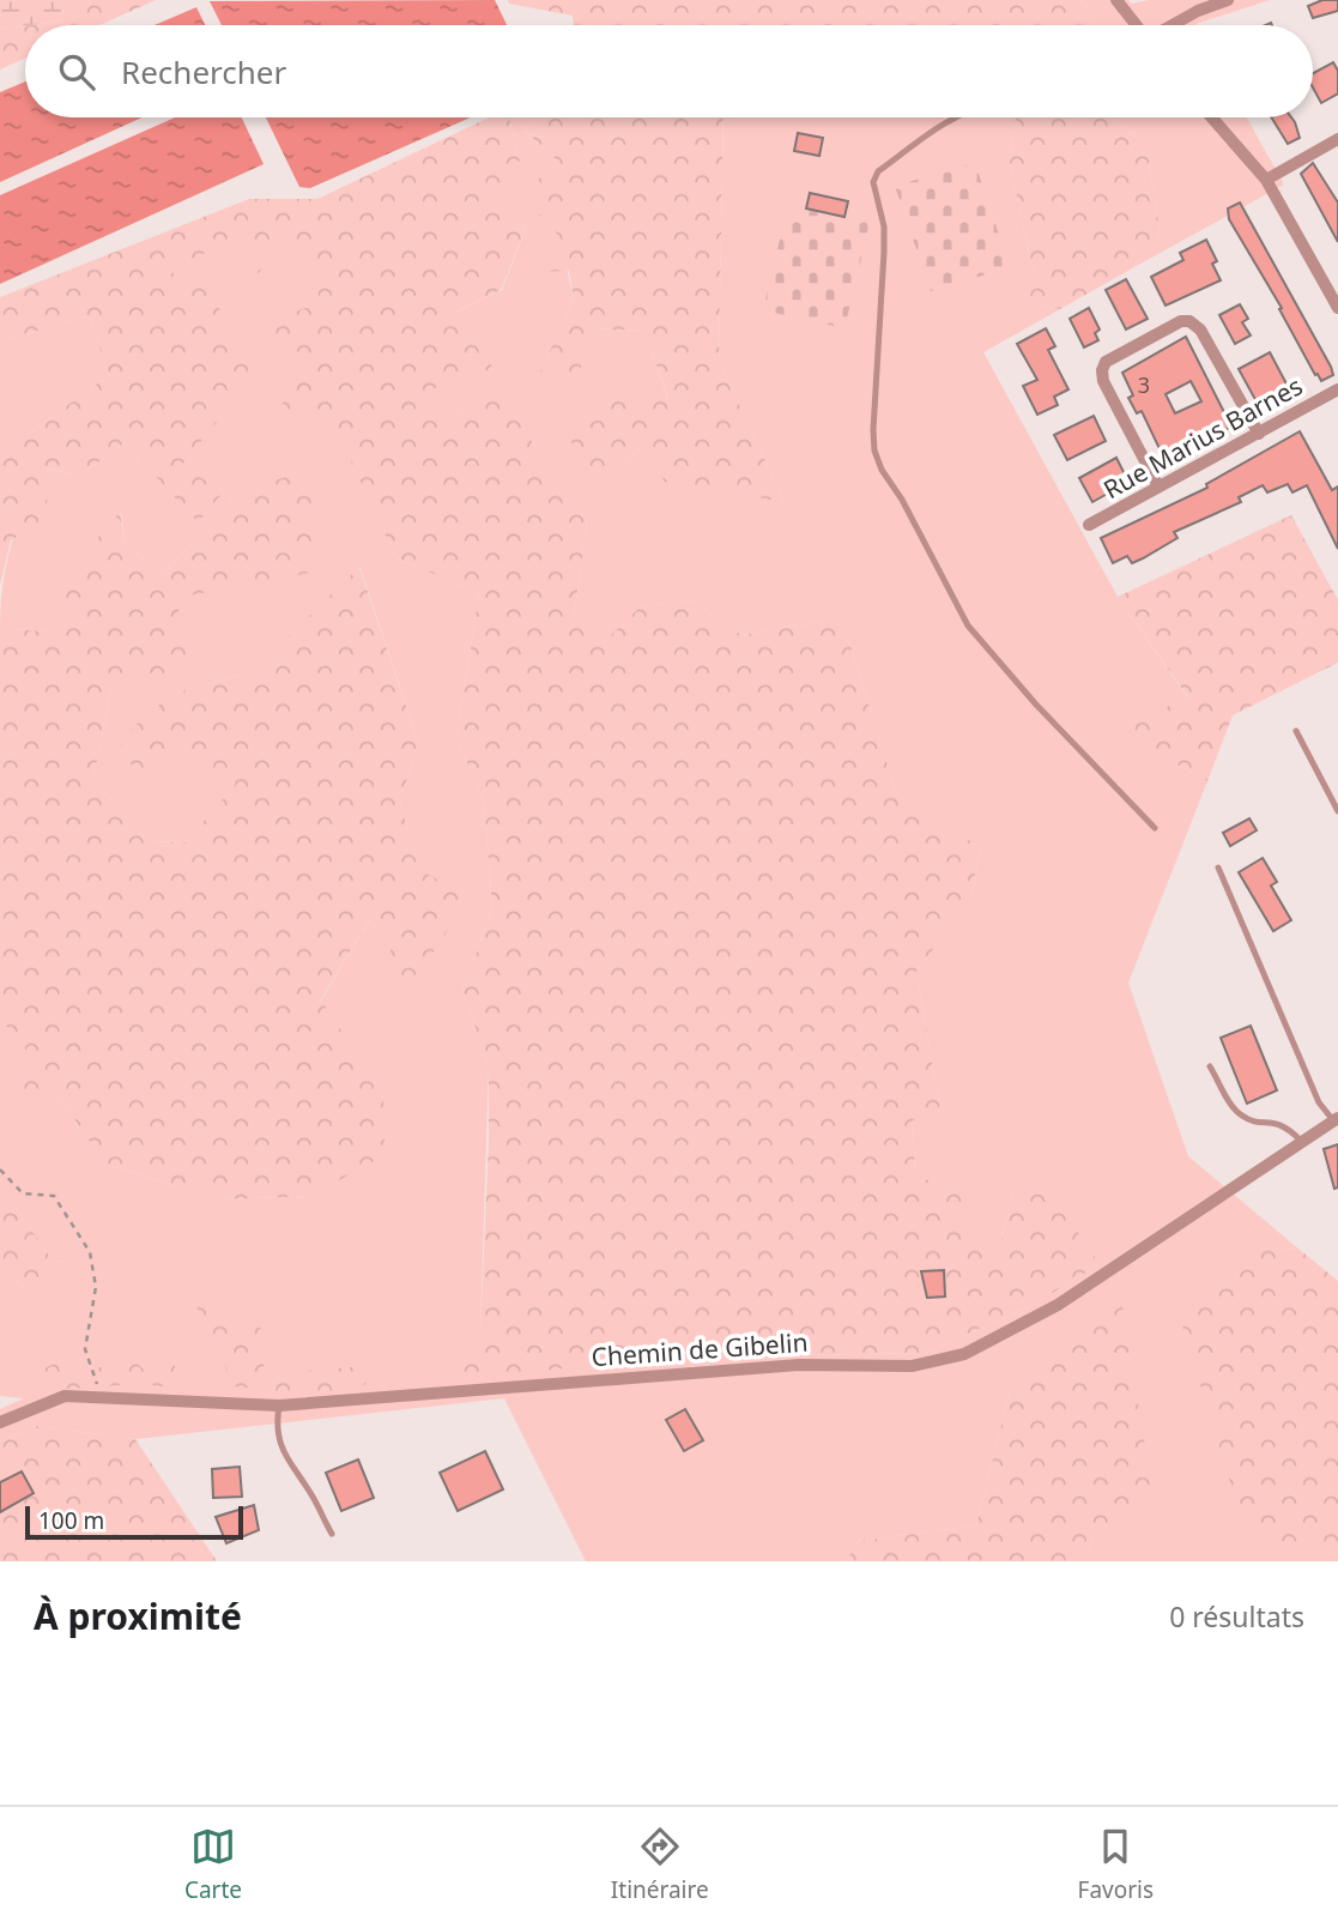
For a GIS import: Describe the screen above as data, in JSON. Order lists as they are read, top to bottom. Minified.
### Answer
{"streets":{"street":["Rue Marius Barnes","Chemin de Gibelin"]},"house_numbers":["3"],"scale_bar":"100 m","page":{"search":"Rechercher","scale":"100 m","heading":["À proximité","0 résultats"],"nav":["Carte","Itinéraire","Favoris"]}}
